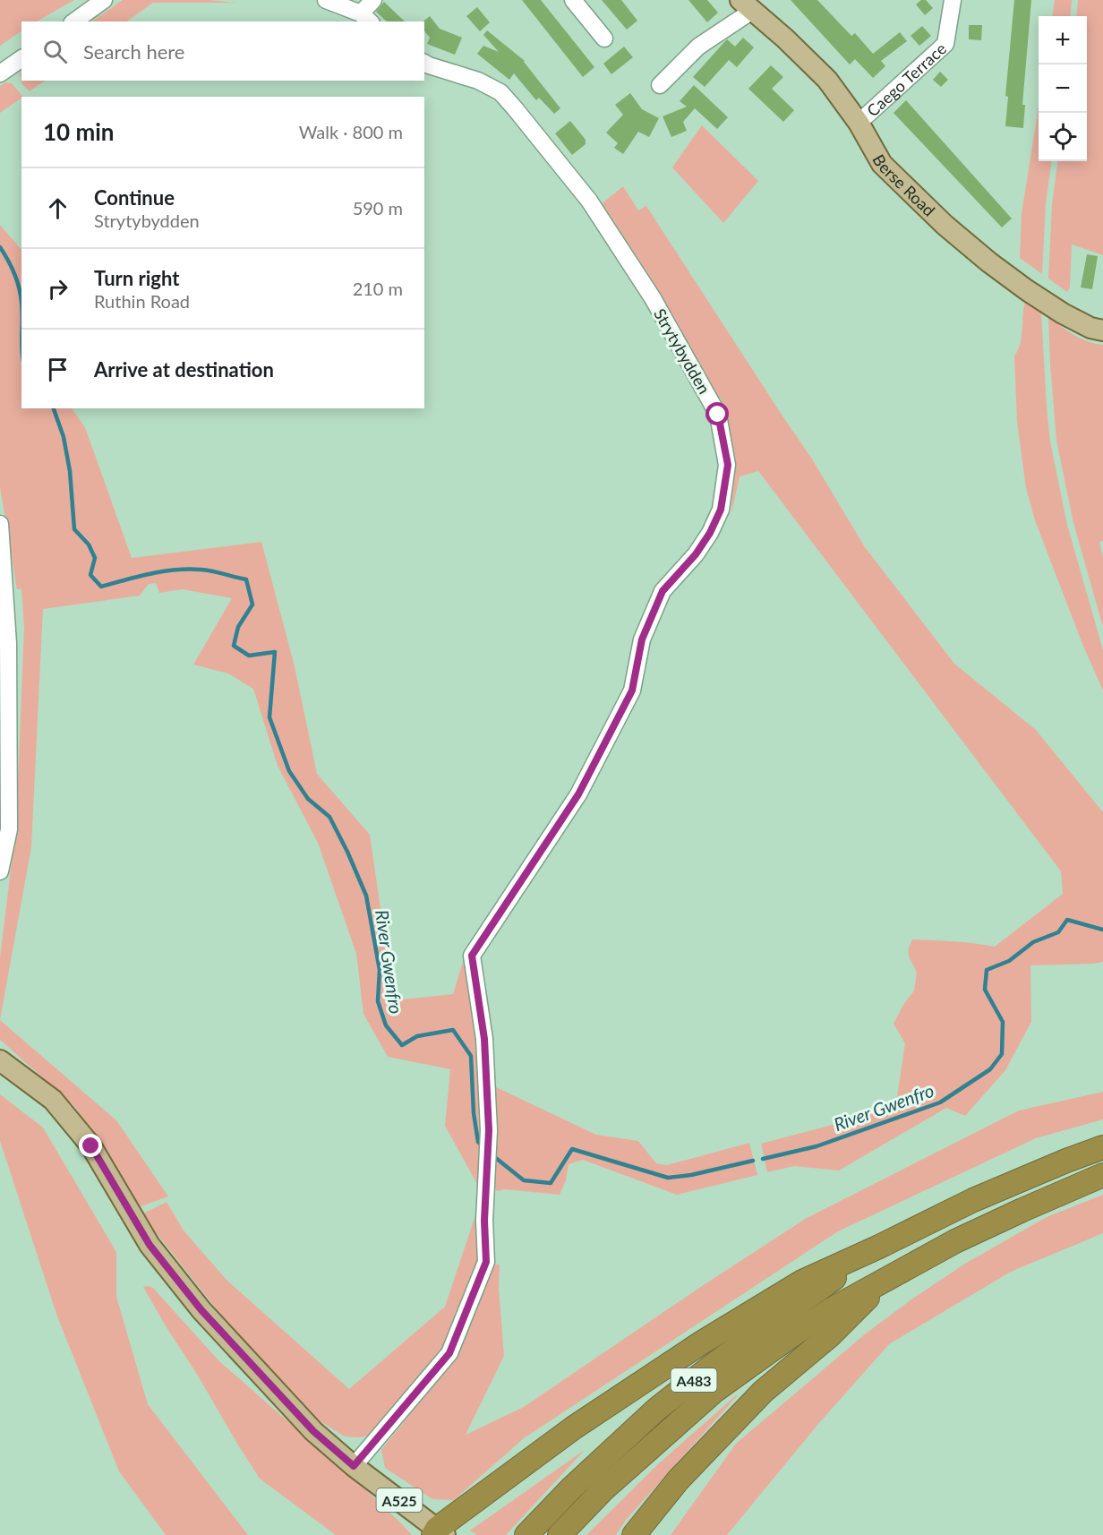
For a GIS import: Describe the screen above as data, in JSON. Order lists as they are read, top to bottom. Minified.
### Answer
{"streets":{"highway":["A483"],"main road":["Berse Road","A525"],"street":["Caego Terrace","Strytybydden"]},"crossings":[["Caego Terrace","Berse Road"],["Strytybydden","A525"]],"water":["River Gwenfro"],"page":{"map_buttons":["+","−"],"search":"Search here","heading":["10 min","Walk · 800 m"],"list":[["Continue","Strytybydden","590 m"],["Turn right","Ruthin Road","210 m"],"Arrive at destination"]}}
